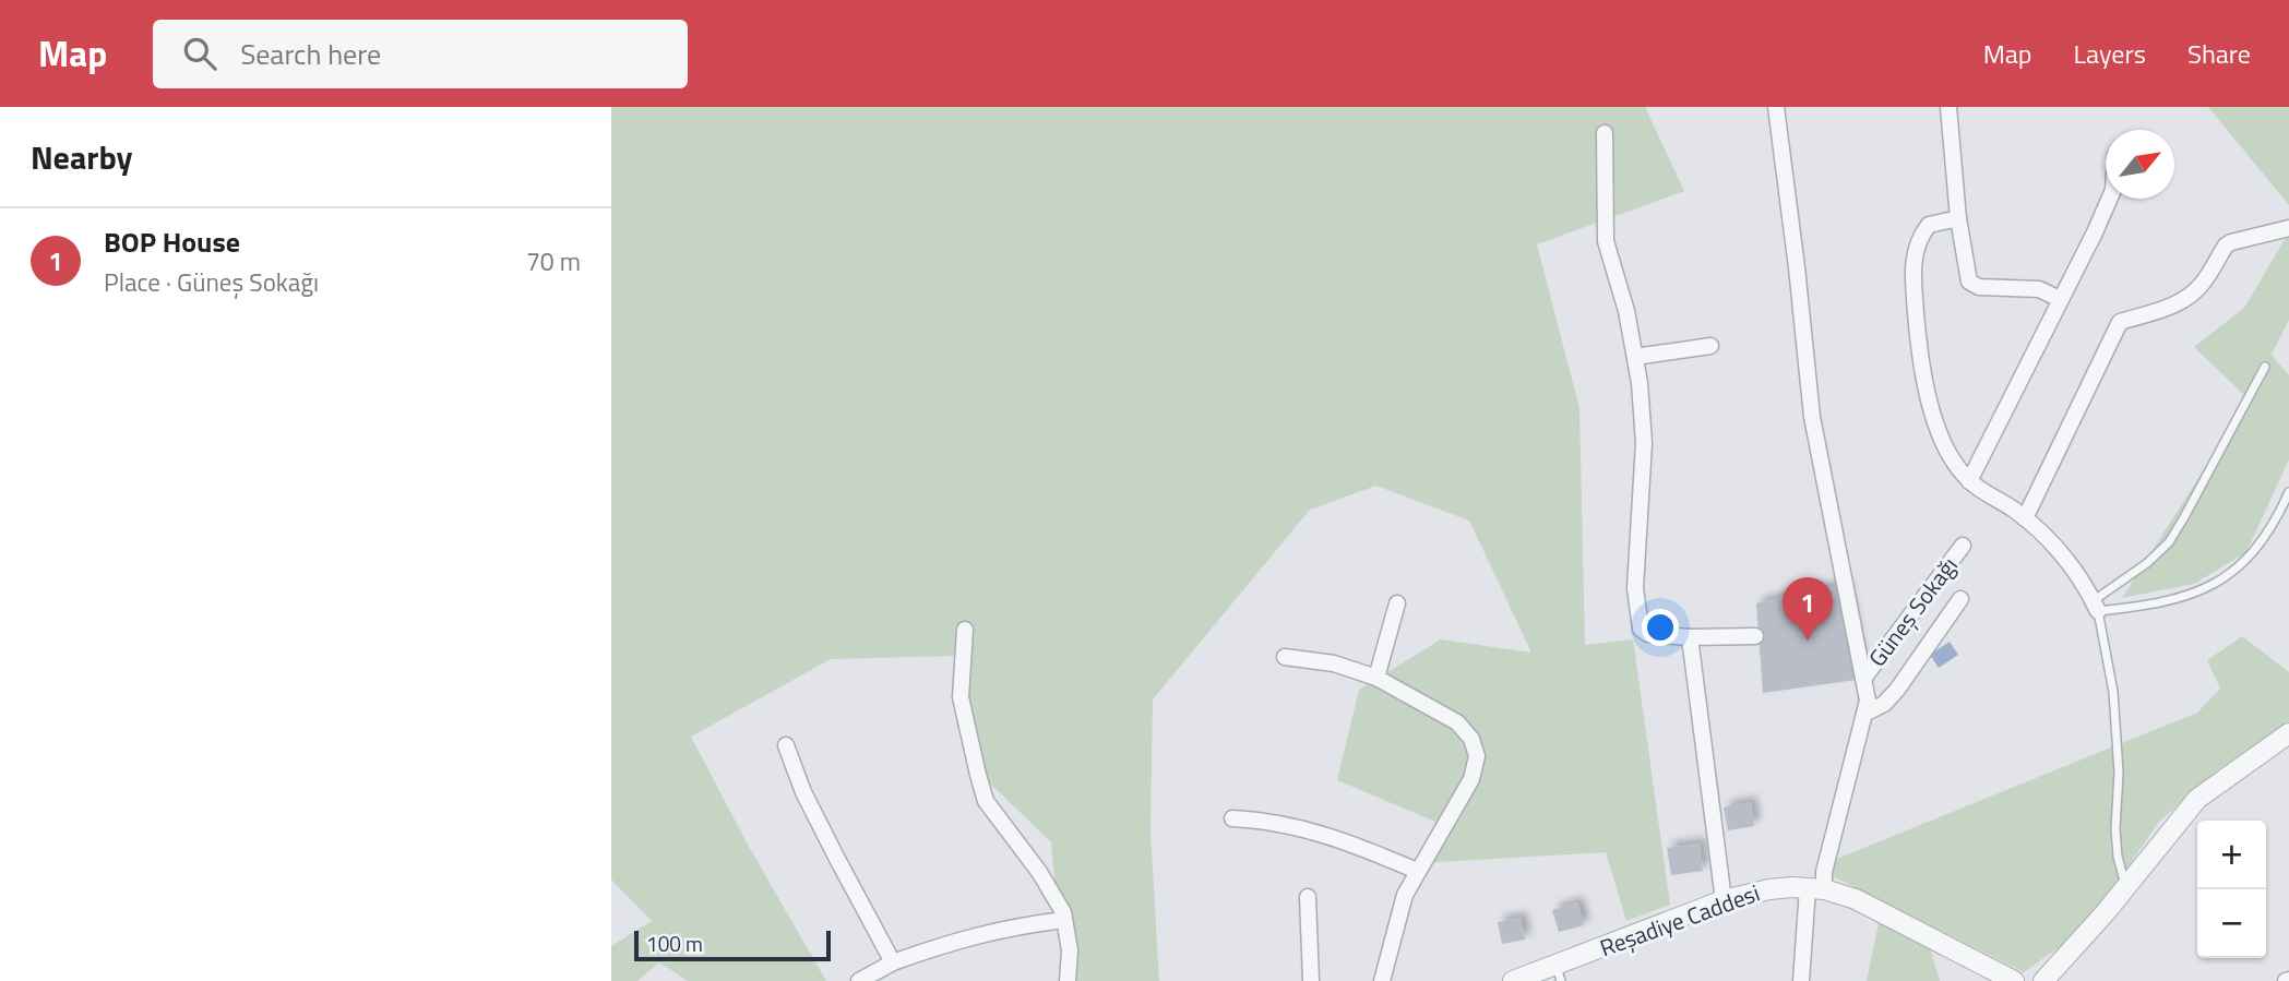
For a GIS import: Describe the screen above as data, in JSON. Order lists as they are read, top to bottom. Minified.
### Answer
{"streets":{"street":["Güneş Sokağı","Reşadiye Caddesi"]},"scale_bar":"100 m","north":"top right","page":{"header":"Map","search":"Search here","nav":["Map","Layers","Share"],"heading":"Nearby","list":[{"mark":"1","name":"BOP House","note":"Place · Güneş Sokağı","value":"70 m"}],"pins":"1","map_buttons":["+","−"],"scale":"100 m"}}
